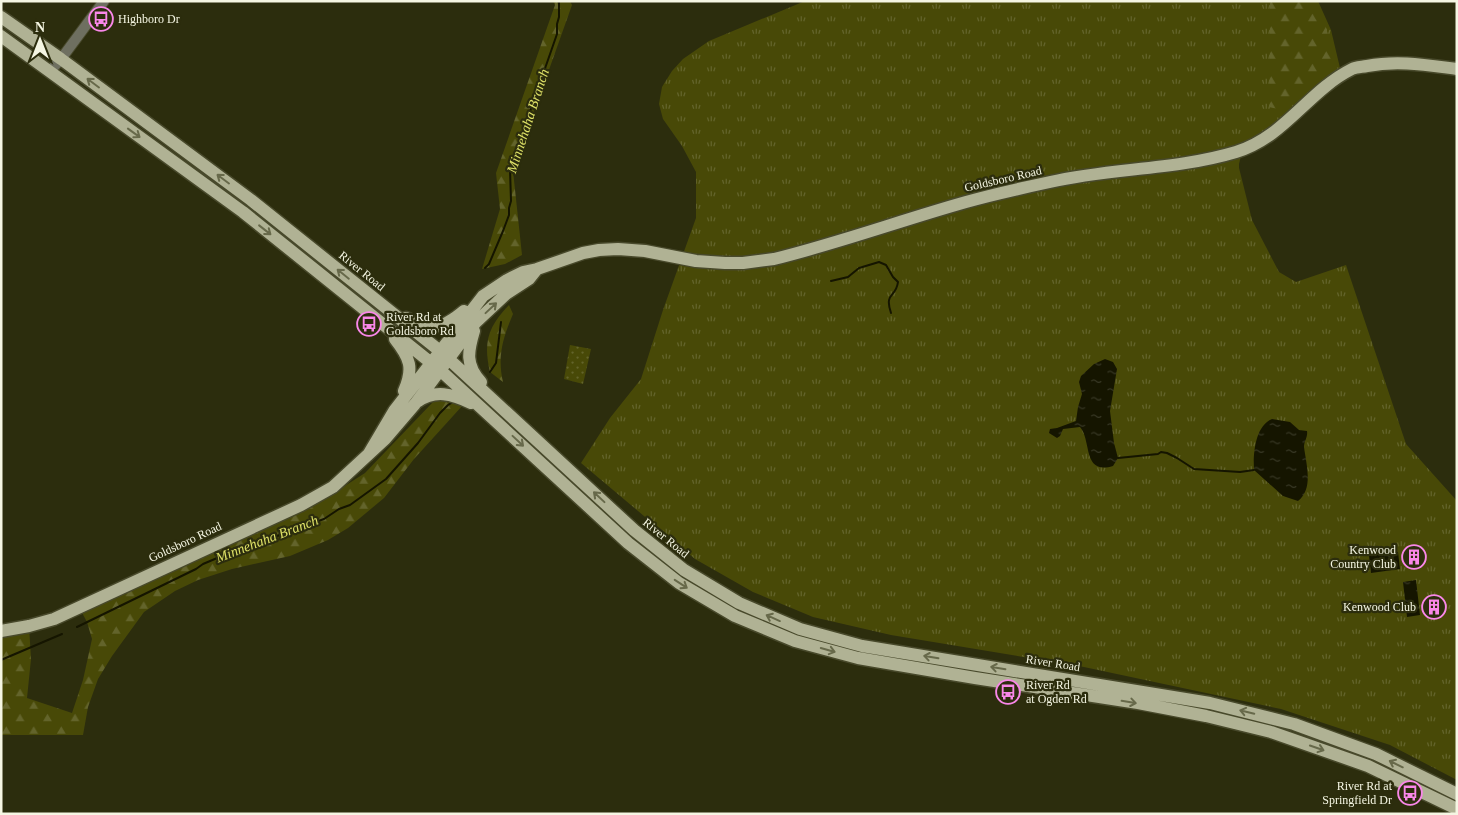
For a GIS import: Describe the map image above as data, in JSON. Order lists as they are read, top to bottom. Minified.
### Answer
{"streets":{"main road":["Goldsboro Road","River Road"]},"crossings":[["Goldsboro Road","River Road"]],"water":["Minnehaha Branch"],"places":{"bus stop":["Highboro Dr","River Rd at Goldsboro Rd","River Rd at Ogden Rd","River Rd at Springfield Dr"],"building":["Kenwood Country Club","Kenwood Club"]},"north":"top"}
